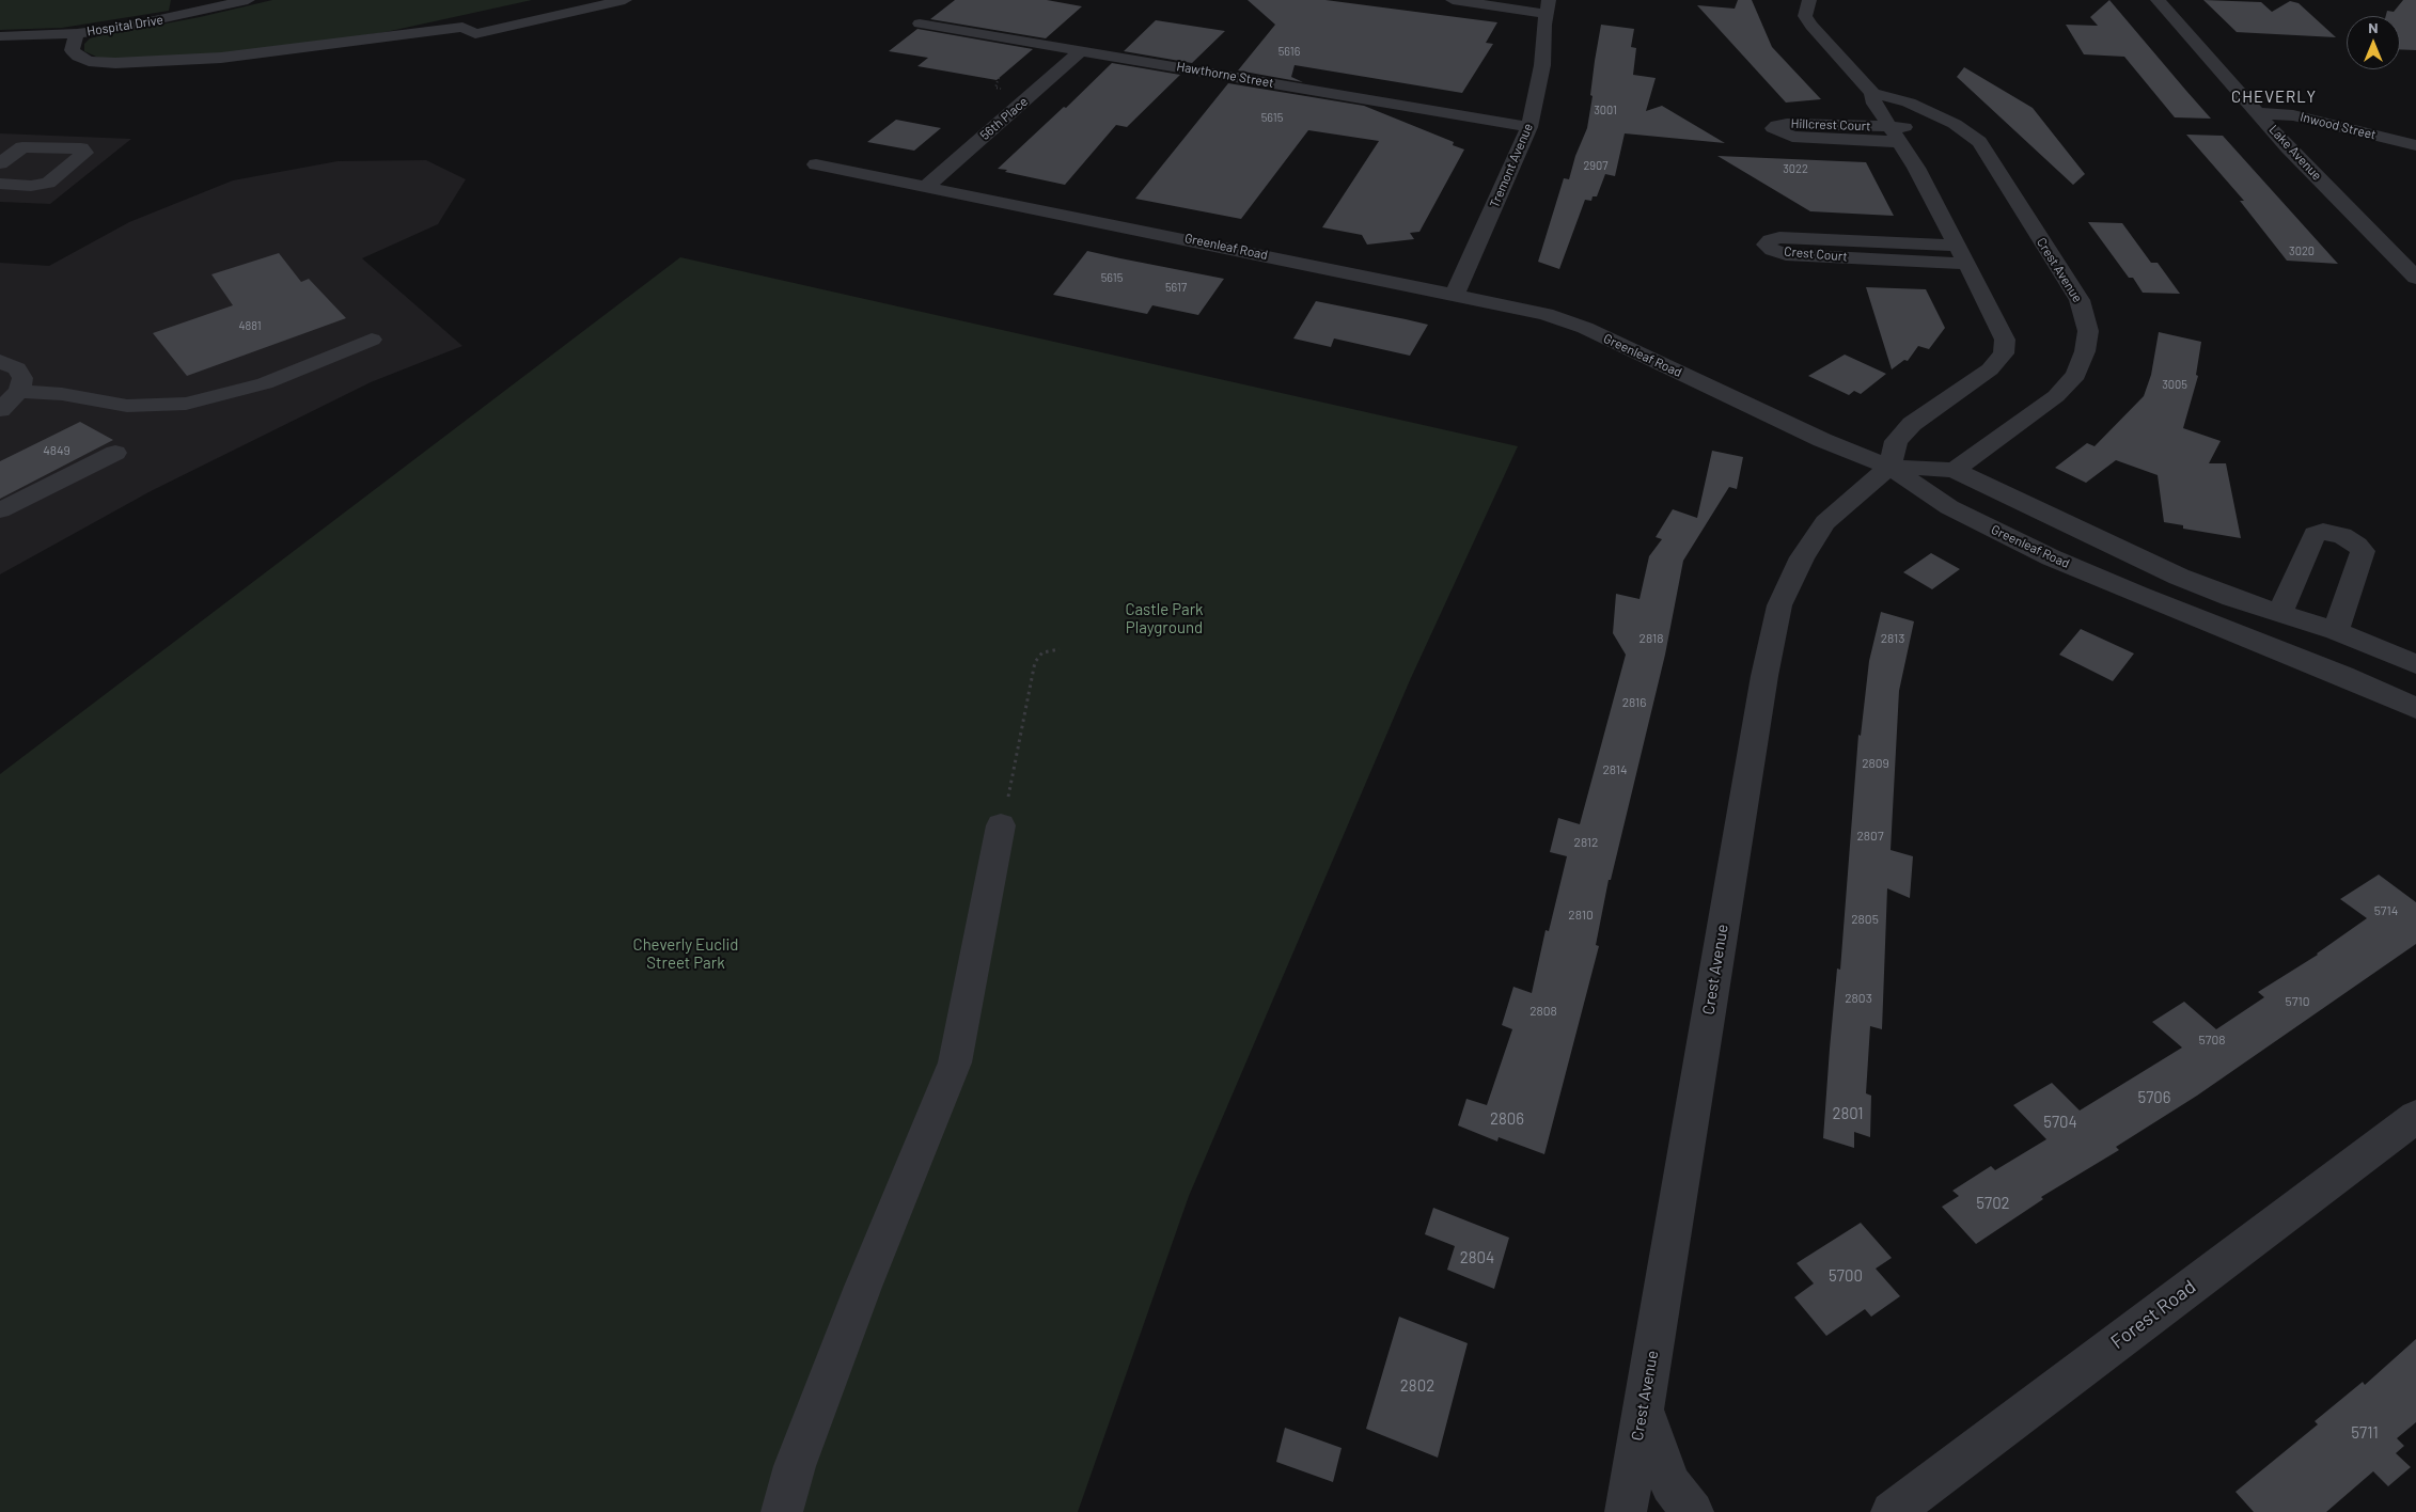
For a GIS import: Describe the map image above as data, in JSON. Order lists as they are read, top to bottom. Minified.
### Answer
{"streets":{"street":["Hospital Drive","Hawthorne Street","56th Place","Hillcrest Court","Inwood Street","Lake Avenue","Tremont Avenue","Greenleaf Road","Crest Court","Crest Avenue","Forest Road"]},"crossings":[["Hawthorne Street","56th Place"],["Hawthorne Street","Tremont Avenue"],["56th Place","Greenleaf Road"],["Inwood Street","Lake Avenue"],["Tremont Avenue","Greenleaf Road"],["Greenleaf Road","Crest Avenue"]],"districts":["CHEVERLY"],"parks":["Castle Park Playground","Cheverly Euclid Street Park"],"house_numbers":["5616","3001","5615","2907","3022","3020","5615","5617","4881","3005","4849","2818","2813","2816","2809","2814","2807","2812","5714","2810","2805","2803","5710","2808","5708","5706","2801","2806","5704","5702","2804","5700","2802","5711"],"north":"top"}
